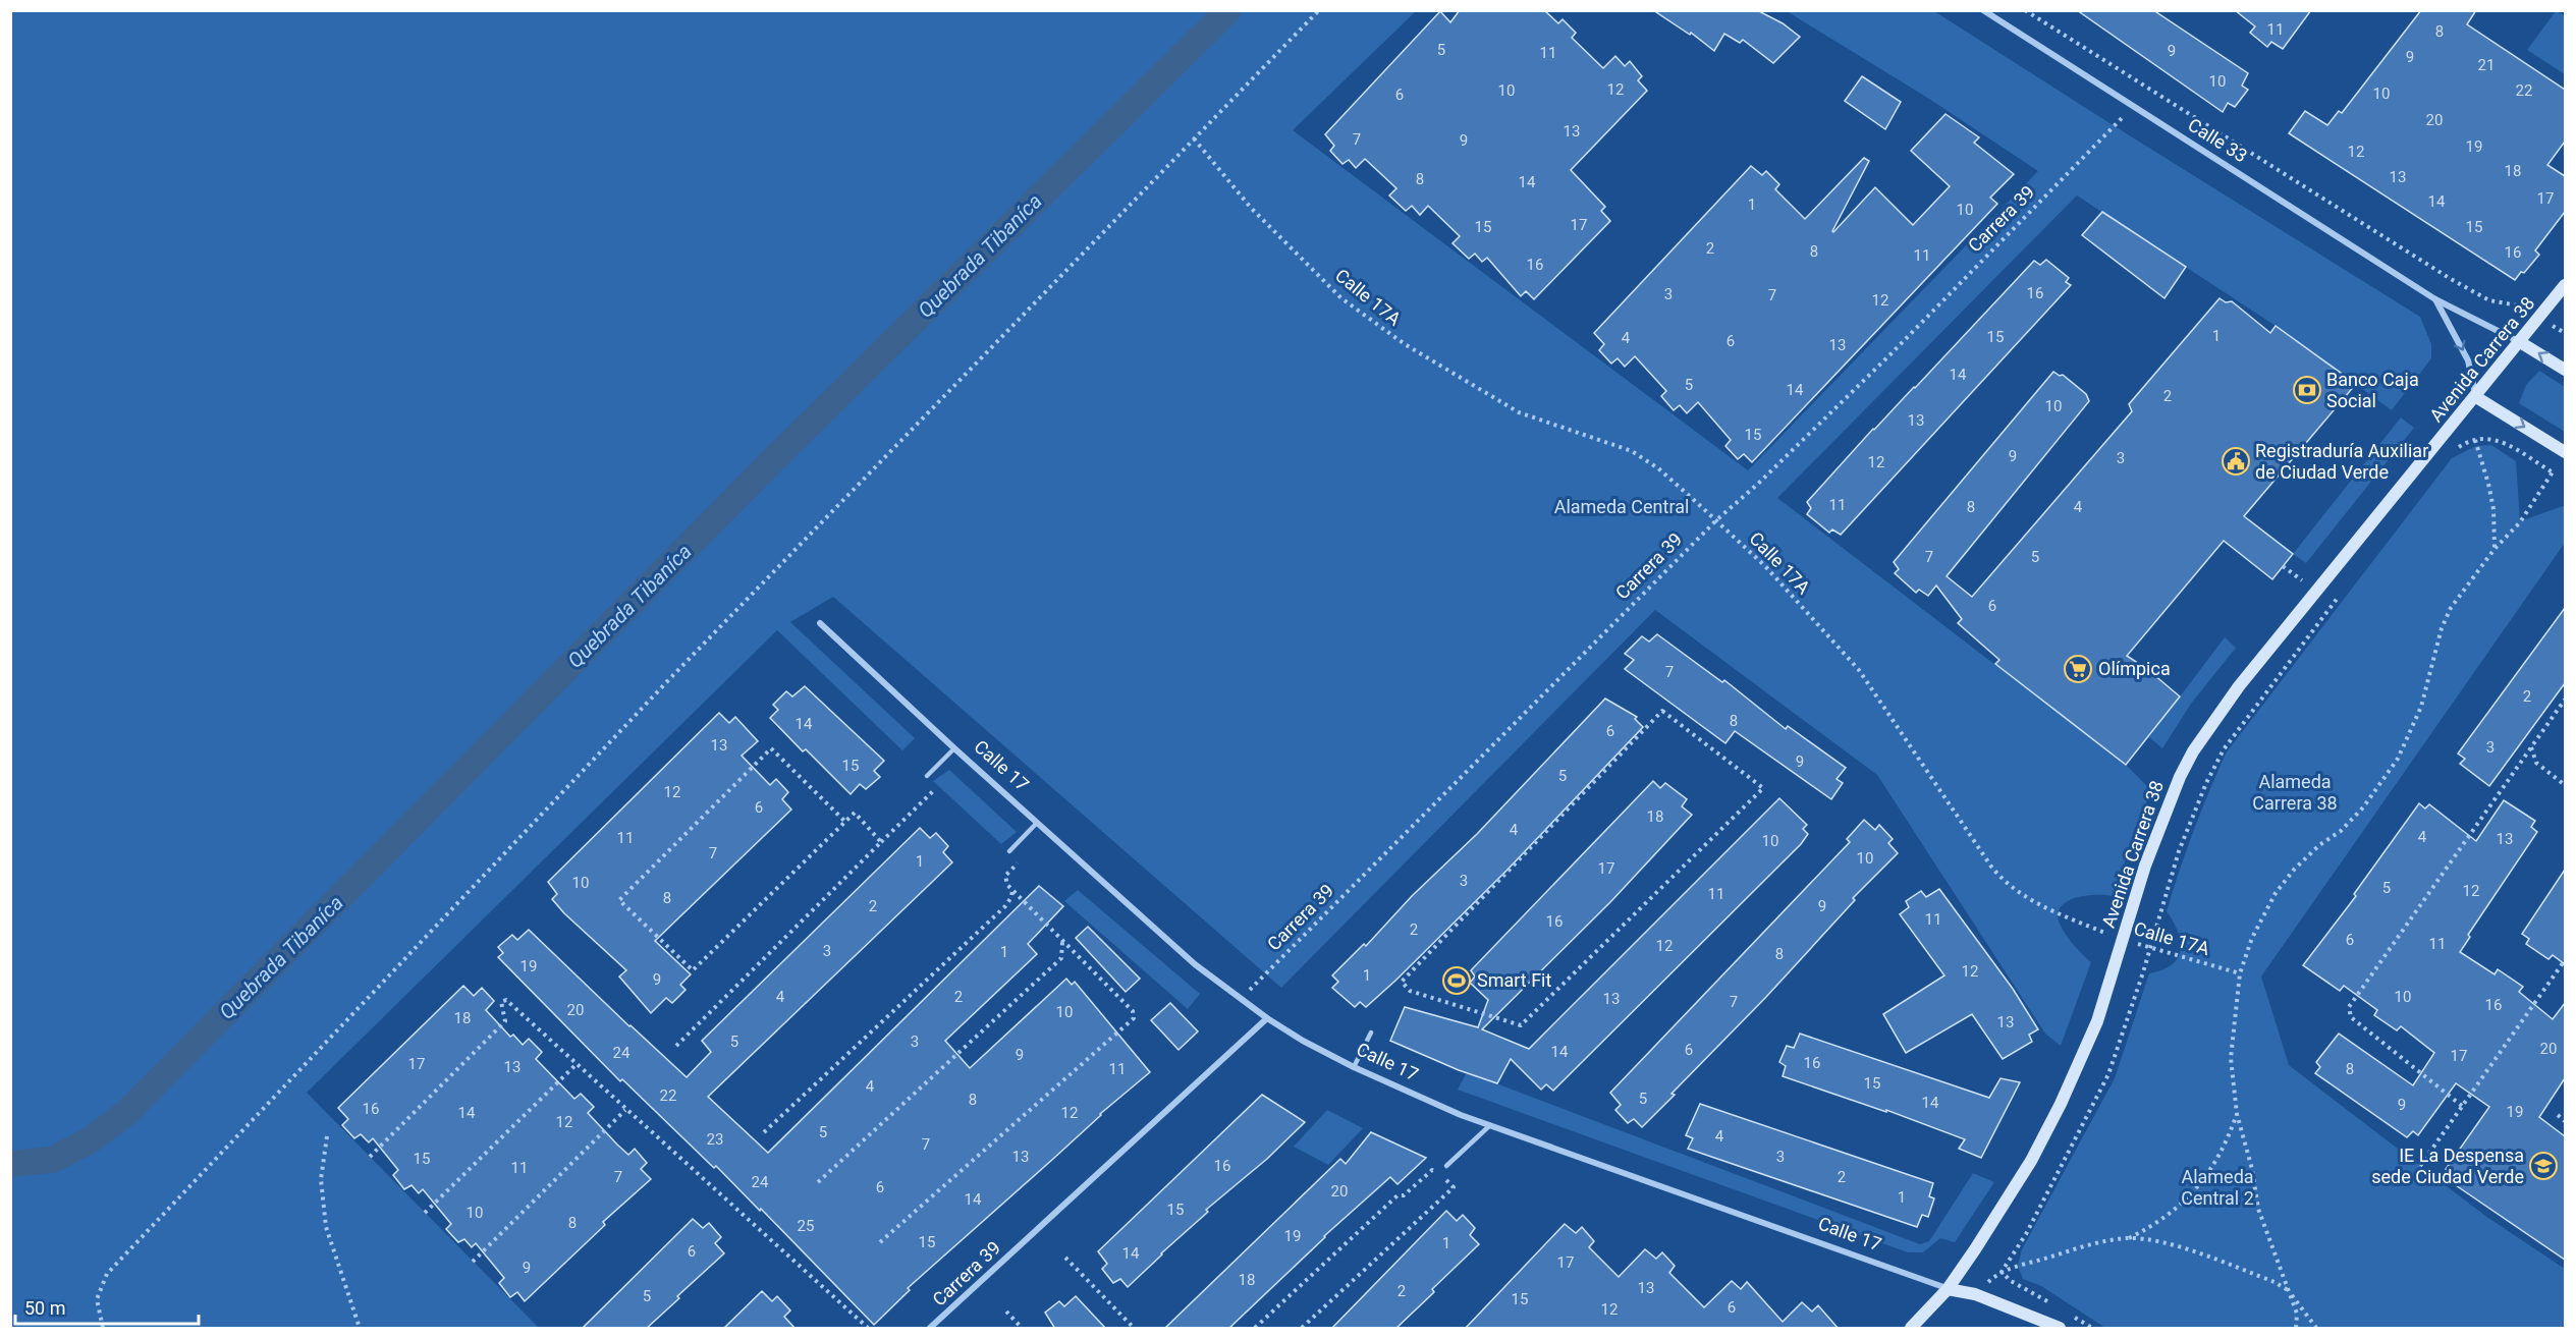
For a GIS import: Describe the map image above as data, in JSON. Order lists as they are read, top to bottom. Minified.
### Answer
{"streets":{"main road":["Avenida Carrera 38","Calle 17"],"street":["Calle 33","Carrera 39"],"path":["Calle 17A"]},"crossings":[["Calle 33","Carrera 39"],["Calle 33","Avenida Carrera 38"],["Carrera 39","Calle 17A"],["Carrera 39","Calle 17"],["Calle 17A","Avenida Carrera 38"],["Avenida Carrera 38","Calle 17"]],"water":["Quebrada Tibaníca"],"parks":["Alameda Central","Alameda Carrera 38","Alameda Central 2"],"places":{"bank":["Banco Caja Social"],"public building":["Registraduría Auxiliar de Ciudad Verde"],"supermarket":["Olímpica"],"sports":["Smart Fit"],"school or university":["IE La Despensa sede Ciudad Verde"]},"house_numbers":["11","8","5","9","11","9","21","10","12","10","22","10","6","20","13","7","9","19","12","18","13","8","14","17","14","1","10","17","15","15","2","8","16","11","16","16","3","7","12","1","15","4","6","13","14","5","14","2","10","13","15","9","3","12","11","8","4","7","5","6","7","2","8","14","6","13","3","9","15","5","12","6","18","4","4","11","13","10","7","10","1","17","3","10","5","12","11","8","2","9","11","16","2","6","11","12","3","1","8","19","12","1","9","4","2","10","13","7","16","20","10","18","13","5","3","20","6","14","24","9","17","16","17","13","11","8","15","4","22","5","8","14","9","16","19","14","12","12","5","4","23","7","13","3","15","16","11","7","2","24","6","20","1","14","15","10","8","25","19","15","1","6","14","17","9","18","13","2","5","15","6","12"],"scale_bar":"50 m"}
